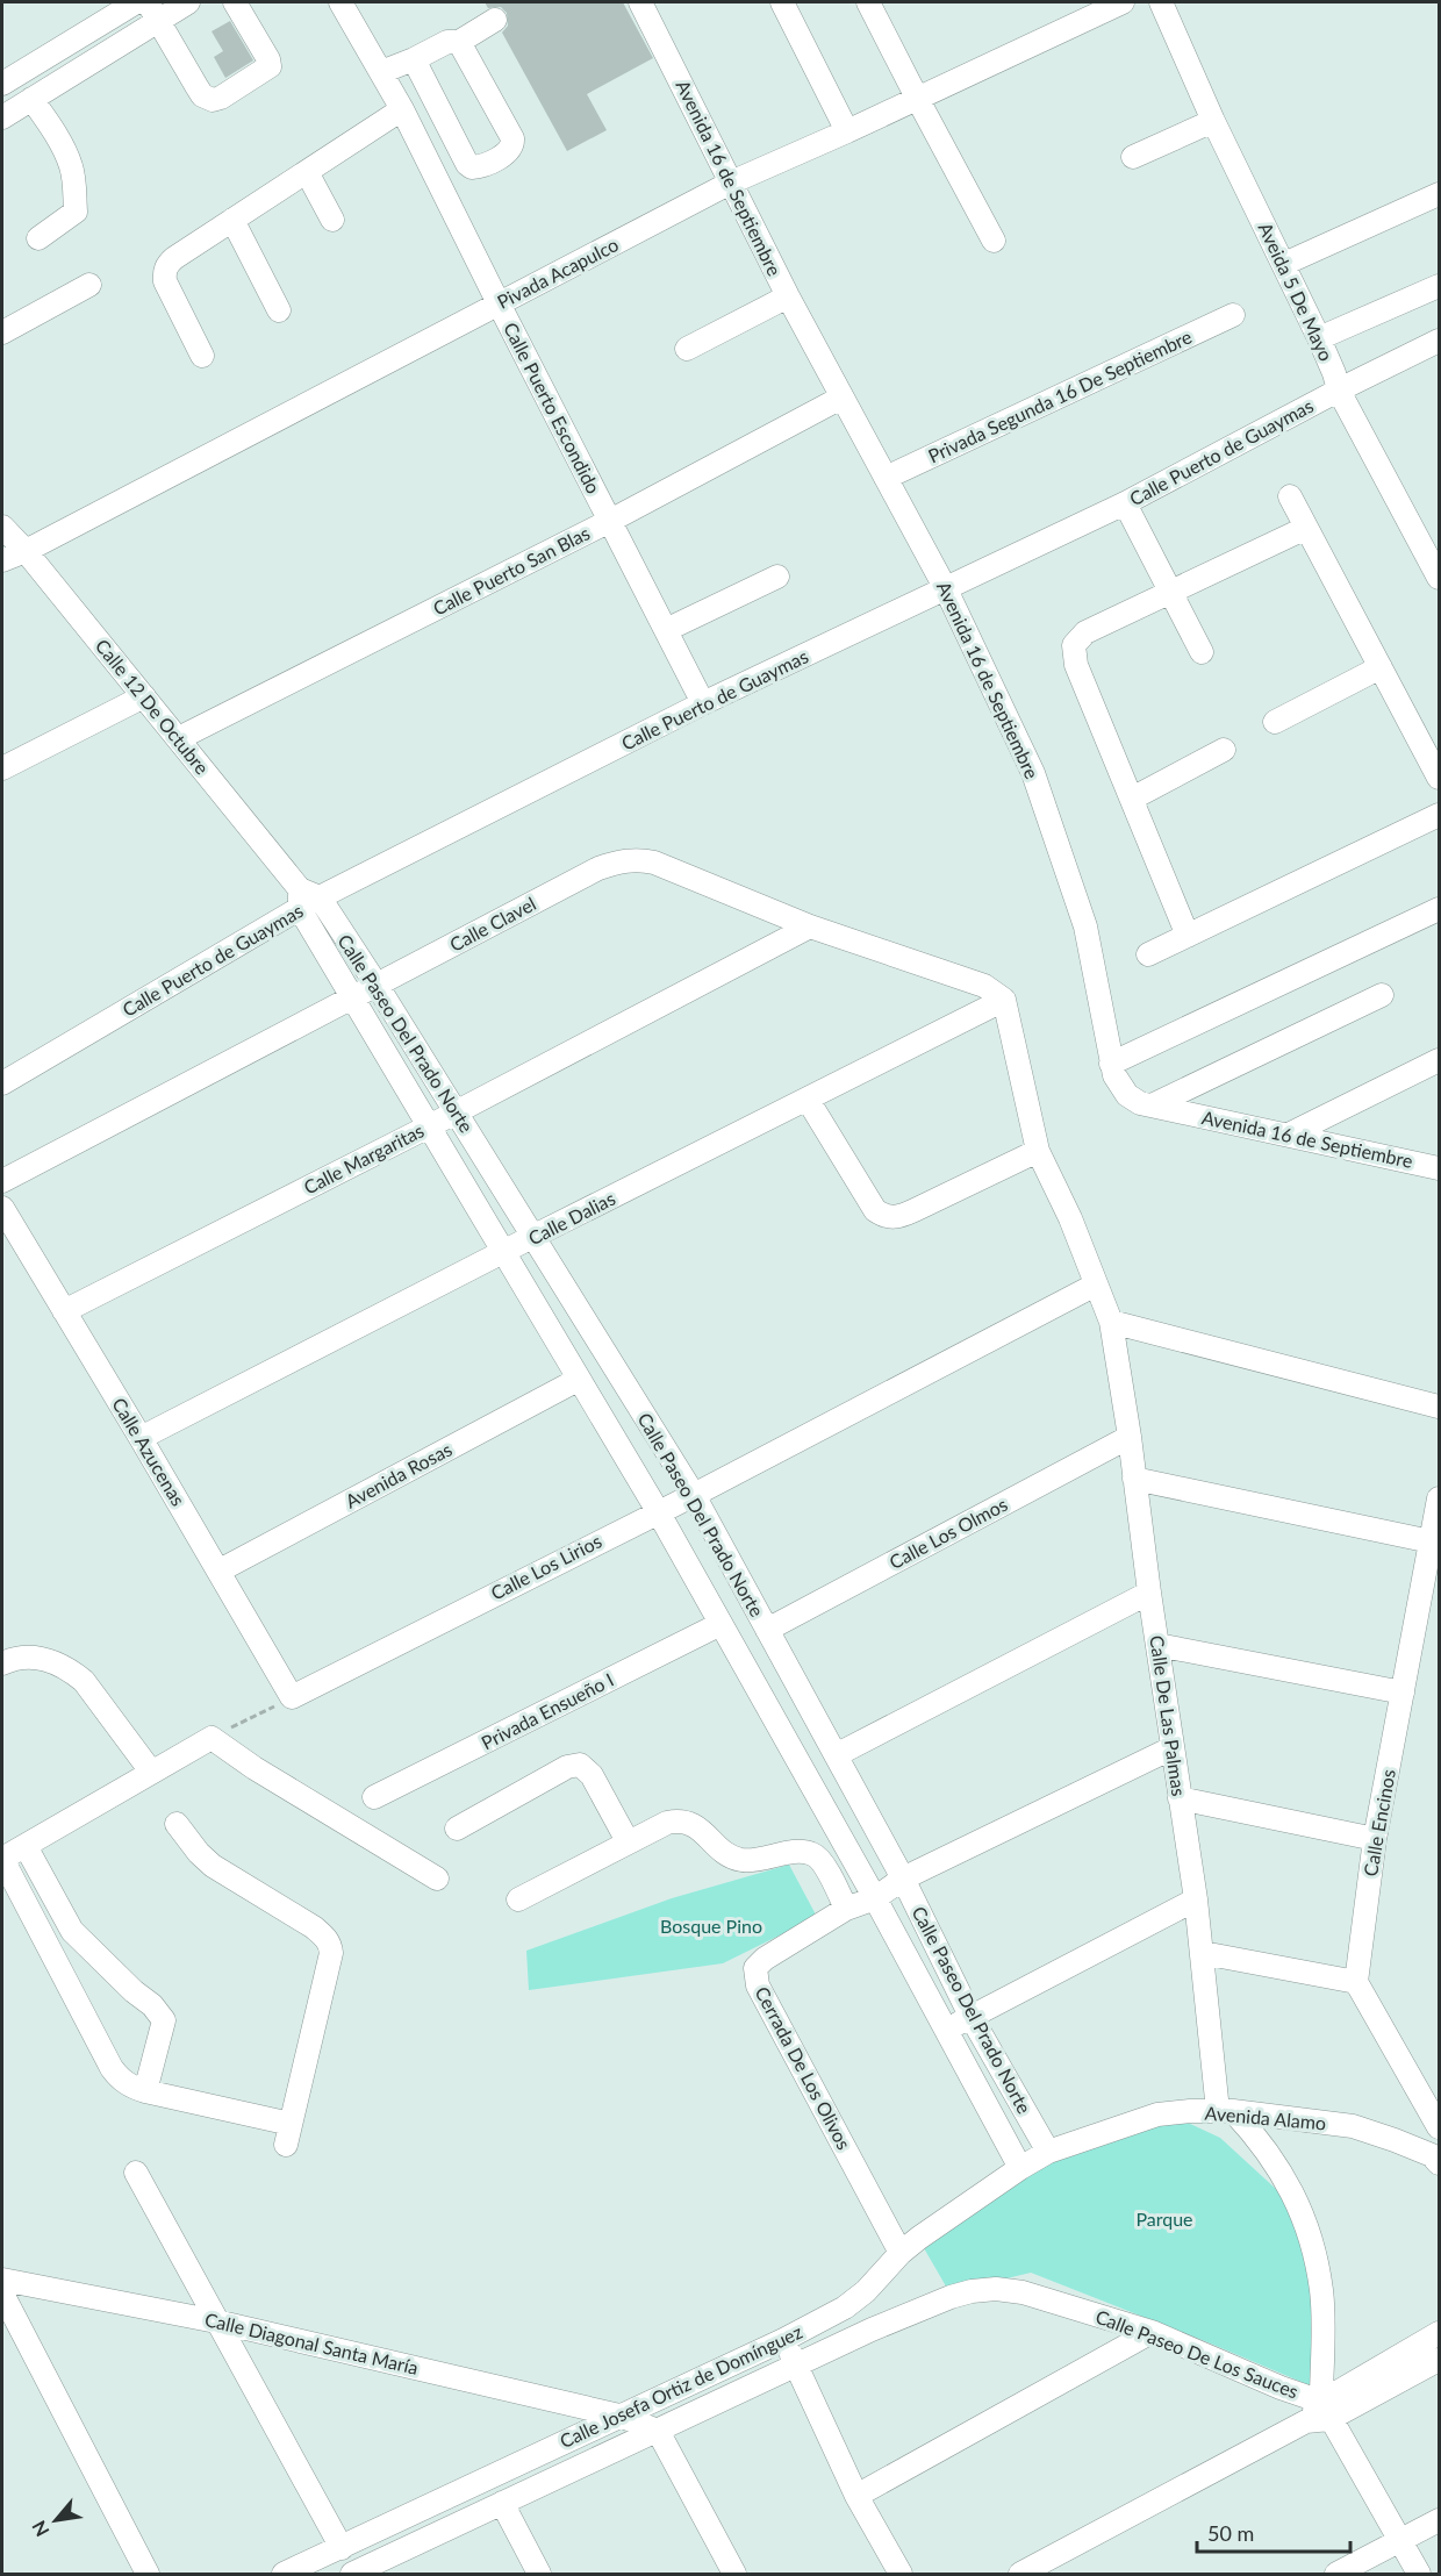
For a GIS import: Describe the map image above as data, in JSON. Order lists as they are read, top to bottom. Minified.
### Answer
{"streets":{"street":["Avenida 16 de Septiembre","Pivada Acapulco","Aveida 5 De Mayo","Privada Segunda 16 De Septiembre","Calle Puerto Escondido","Calle Puerto de Guaymas","Calle Puerto San Blas","Calle 12 De Octubre","Calle Clavel","Calle Paseo Del Prado Norte","Calle Margaritas","Calle Dalias","Calle Azucenas","Avenida Rosas","Calle Los Olmos","Calle Los Lirios","Privada Ensueño I","Calle De Las Palmas","Calle Encinos","Cerrada De Los Olivos","Avenida Alamo","Calle Diagonal Santa María","Calle Paseo De Los Sauces","Calle Josefa Ortiz de Domínguez"]},"crossings":[["Avenida 16 de Septiembre","Pivada Acapulco"],["Avenida 16 de Septiembre","Privada Segunda 16 De Septiembre"],["Avenida 16 de Septiembre","Calle Puerto de Guaymas"],["Avenida 16 de Septiembre","Calle Puerto San Blas"],["Pivada Acapulco","Calle Puerto Escondido"],["Pivada Acapulco","Calle 12 De Octubre"],["Aveida 5 De Mayo","Calle Puerto de Guaymas"],["Calle Puerto Escondido","Calle Puerto de Guaymas"],["Calle Puerto Escondido","Calle Puerto San Blas"],["Calle Puerto de Guaymas","Calle 12 De Octubre"],["Calle Puerto de Guaymas","Calle Paseo Del Prado Norte"],["Calle Puerto San Blas","Calle 12 De Octubre"],["Calle 12 De Octubre","Calle Paseo Del Prado Norte"],["Calle Clavel","Calle Paseo Del Prado Norte"],["Calle Clavel","Calle Margaritas"],["Calle Clavel","Calle Dalias"],["Calle Clavel","Calle De Las Palmas"],["Calle Paseo Del Prado Norte","Calle Margaritas"],["Calle Paseo Del Prado Norte","Calle Dalias"],["Calle Paseo Del Prado Norte","Avenida Rosas"],["Calle Paseo Del Prado Norte","Calle Los Olmos"],["Calle Paseo Del Prado Norte","Calle Los Lirios"],["Calle Paseo Del Prado Norte","Privada Ensueño I"],["Calle Paseo Del Prado Norte","Cerrada De Los Olivos"],["Calle Paseo Del Prado Norte","Avenida Alamo"],["Calle Paseo Del Prado Norte","Calle Josefa Ortiz de Domínguez"],["Calle Margaritas","Calle Azucenas"],["Calle Dalias","Calle Azucenas"],["Calle Dalias","Calle De Las Palmas"],["Calle Azucenas","Avenida Rosas"],["Calle Azucenas","Calle Los Lirios"],["Calle Los Olmos","Calle De Las Palmas"],["Calle Los Lirios","Calle De Las Palmas"],["Calle De Las Palmas","Cerrada De Los Olivos"],["Calle De Las Palmas","Avenida Alamo"],["Cerrada De Los Olivos","Calle Josefa Ortiz de Domínguez"],["Avenida Alamo","Calle Josefa Ortiz de Domínguez"],["Calle Diagonal Santa María","Calle Josefa Ortiz de Domínguez"],["Calle Paseo De Los Sauces","Calle Josefa Ortiz de Domínguez"]],"parks":["Bosque Pino","Parque"],"scale_bar":"50 m","north":"bottom left"}
